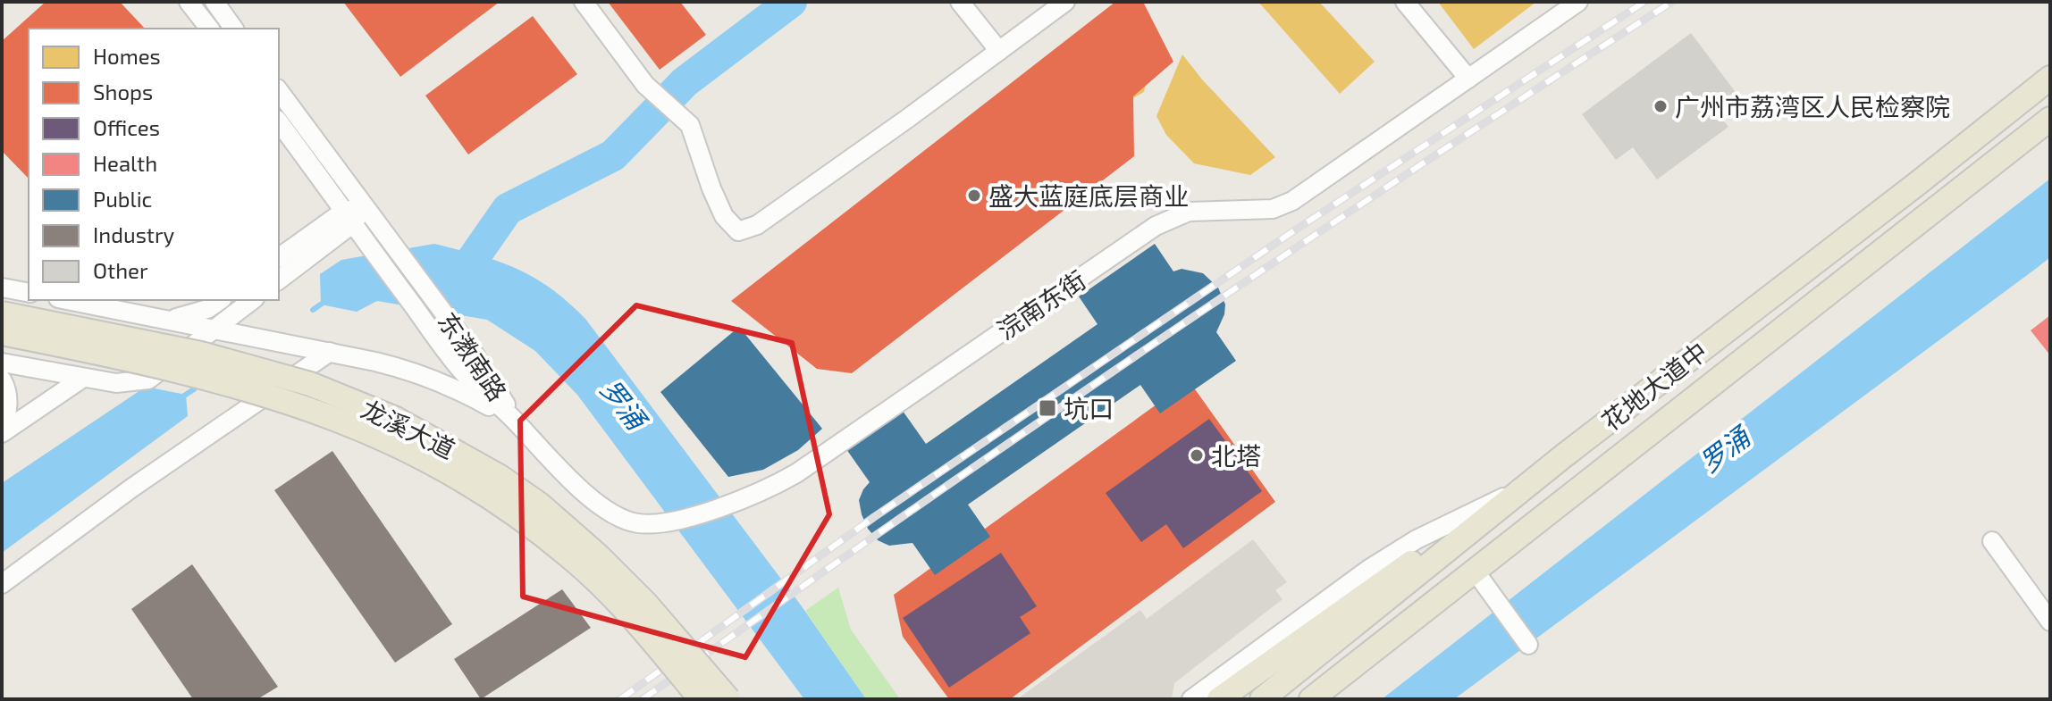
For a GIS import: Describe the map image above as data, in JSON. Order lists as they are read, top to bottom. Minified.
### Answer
{"streets":{"main road":["花地大道中","龙溪大道"],"street":["浣南东街","东漖南路"]},"crossings":[["浣南东街","东漖南路"]],"water":["罗涌"],"places":{"other":["广州市荔湾区人民检察院","盛大蓝庭底层商业","北塔"],"transit":["坑口"]},"legend":["Homes","Shops","Offices","Health","Public","Industry","Other"]}
